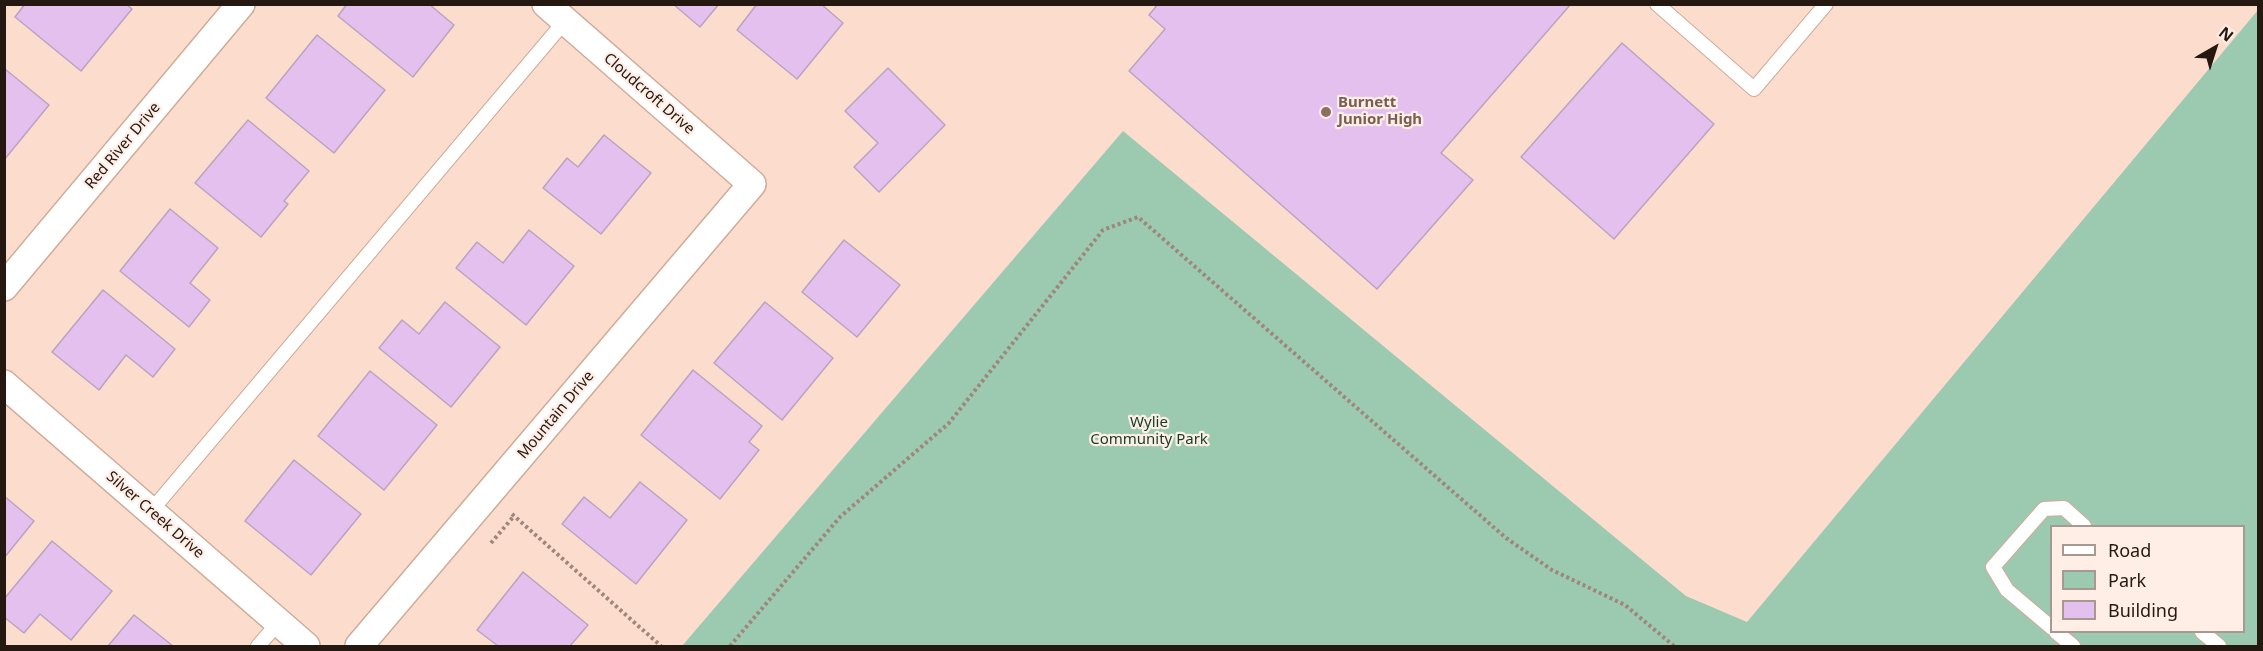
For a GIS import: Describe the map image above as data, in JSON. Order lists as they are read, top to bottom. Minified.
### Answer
{"streets":{"street":["Cloudcroft Drive","Red River Drive","Mountain Drive","Silver Creek Drive"]},"crossings":[["Cloudcroft Drive","Mountain Drive"]],"parks":["Wylie Community Park"],"places":["Burnett Junior High"],"legend":["Road","Park","Building"],"north":"top right"}
